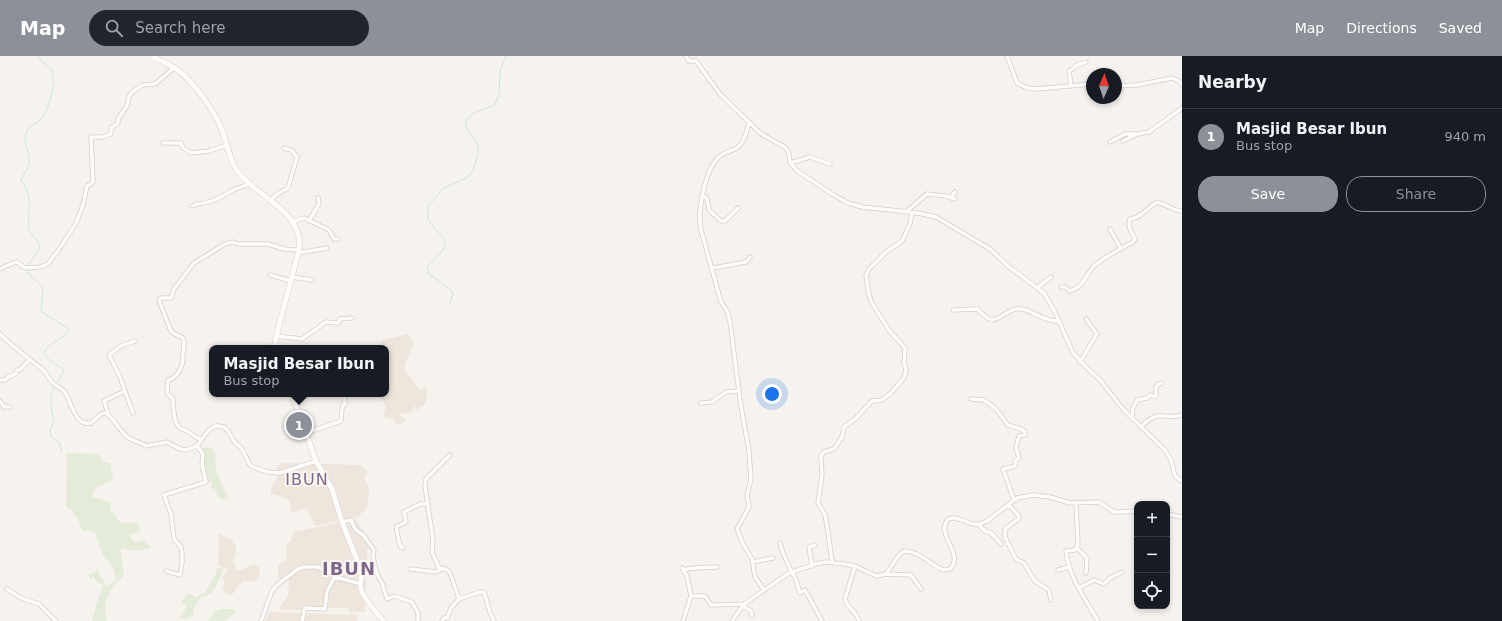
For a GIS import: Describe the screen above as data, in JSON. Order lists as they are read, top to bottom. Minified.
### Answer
{"districts":["IBUN","IBUN"],"north":"top","page":{"header":"Map","search":"Search here","nav":["Map","Directions","Saved"],"heading":"Nearby","list":[{"mark":"1","name":"Masjid Besar Ibun","note":"Bus stop","value":"940 m"}],"buttons":["Save","Share"],"popup":["Masjid Besar Ibun","Bus stop"],"pins":"1","map_buttons":["+","−"]}}
